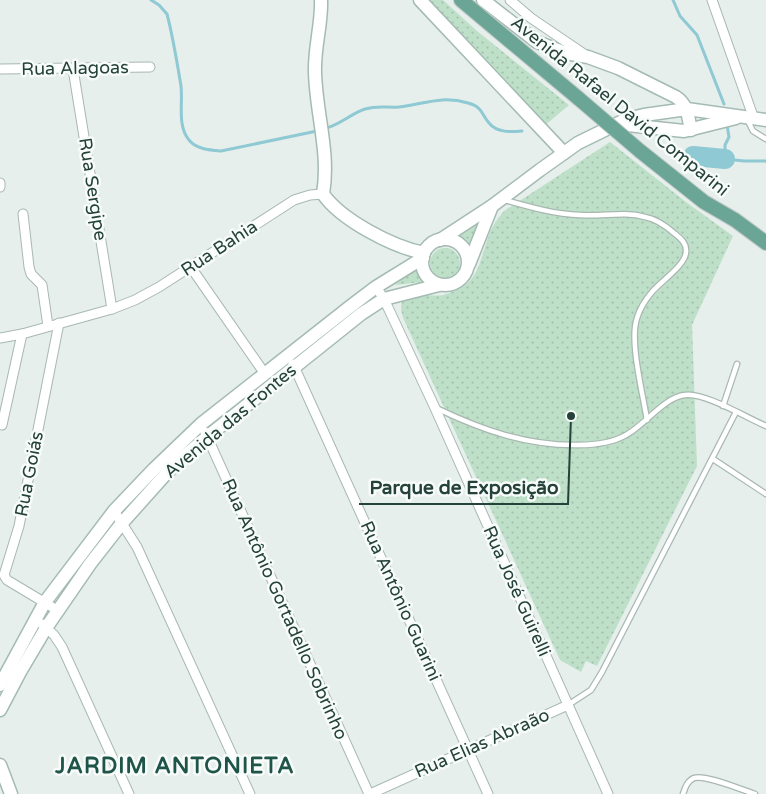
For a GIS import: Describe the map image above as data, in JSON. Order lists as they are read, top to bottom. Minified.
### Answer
{"streets":{"main road":["Avenida Rafael David Comparini","Avenida das Fontes"],"street":["Rua Alagoas","Rua Sergipe","Rua Bahia","Rua Goiás","Rua José Guirelli","Rua Antônio Guarini","Rua Antônio Gortadello Sobrinho","Rua Elias Abraão"]},"crossings":[["Rua Alagoas","Rua Sergipe"],["Rua Sergipe","Rua Bahia"],["Rua Bahia","Rua Goiás"],["Avenida das Fontes","Rua Goiás"],["Avenida das Fontes","Rua José Guirelli"],["Avenida das Fontes","Rua Antônio Guarini"],["Avenida das Fontes","Rua Antônio Gortadello Sobrinho"],["Rua José Guirelli","Rua Elias Abraão"],["Rua Antônio Guarini","Rua Elias Abraão"],["Rua Antônio Gortadello Sobrinho","Rua Elias Abraão"]],"districts":["JARDIM ANTONIETA"],"places":["Parque de Exposição"]}
